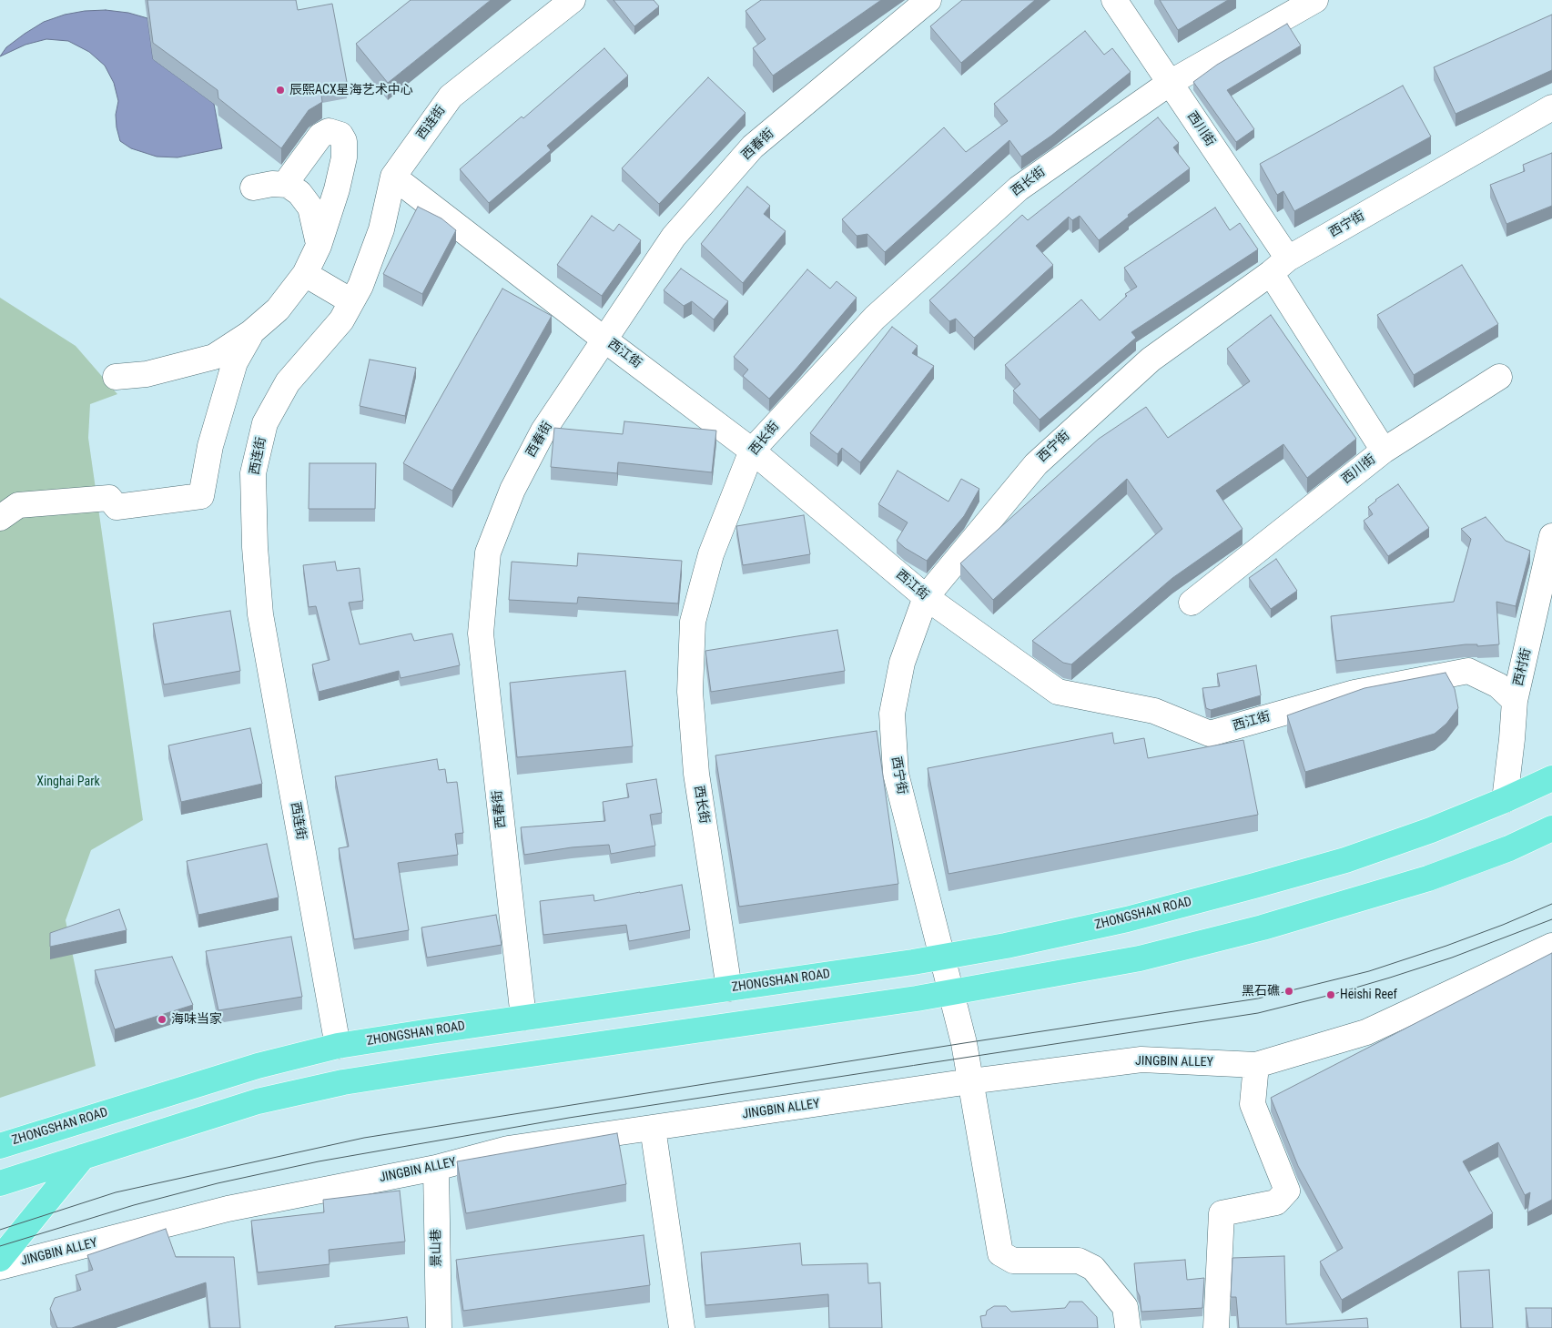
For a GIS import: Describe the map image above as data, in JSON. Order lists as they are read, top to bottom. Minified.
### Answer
{"streets":{"highway":["ZHONGSHAN ROAD"],"street":["西连街","西川街","西春街","西长街","西宁街","西江街","西村街","JINGBIN ALLEY","景山巷"]},"crossings":[["西连街","西江街"],["西连街","ZHONGSHAN ROAD"],["西川街","西长街"],["西川街","西宁街"],["西春街","西江街"],["西春街","ZHONGSHAN ROAD"],["西长街","西江街"],["西长街","ZHONGSHAN ROAD"],["西宁街","西江街"],["西宁街","ZHONGSHAN ROAD"],["西宁街","JINGBIN ALLEY"],["西江街","西村街"],["西村街","ZHONGSHAN ROAD"],["JINGBIN ALLEY","景山巷"]],"parks":["Xinghai Park"],"places":["辰熙ACX星海艺术中心","黑石礁","Heishi Reef","海味当家"]}
